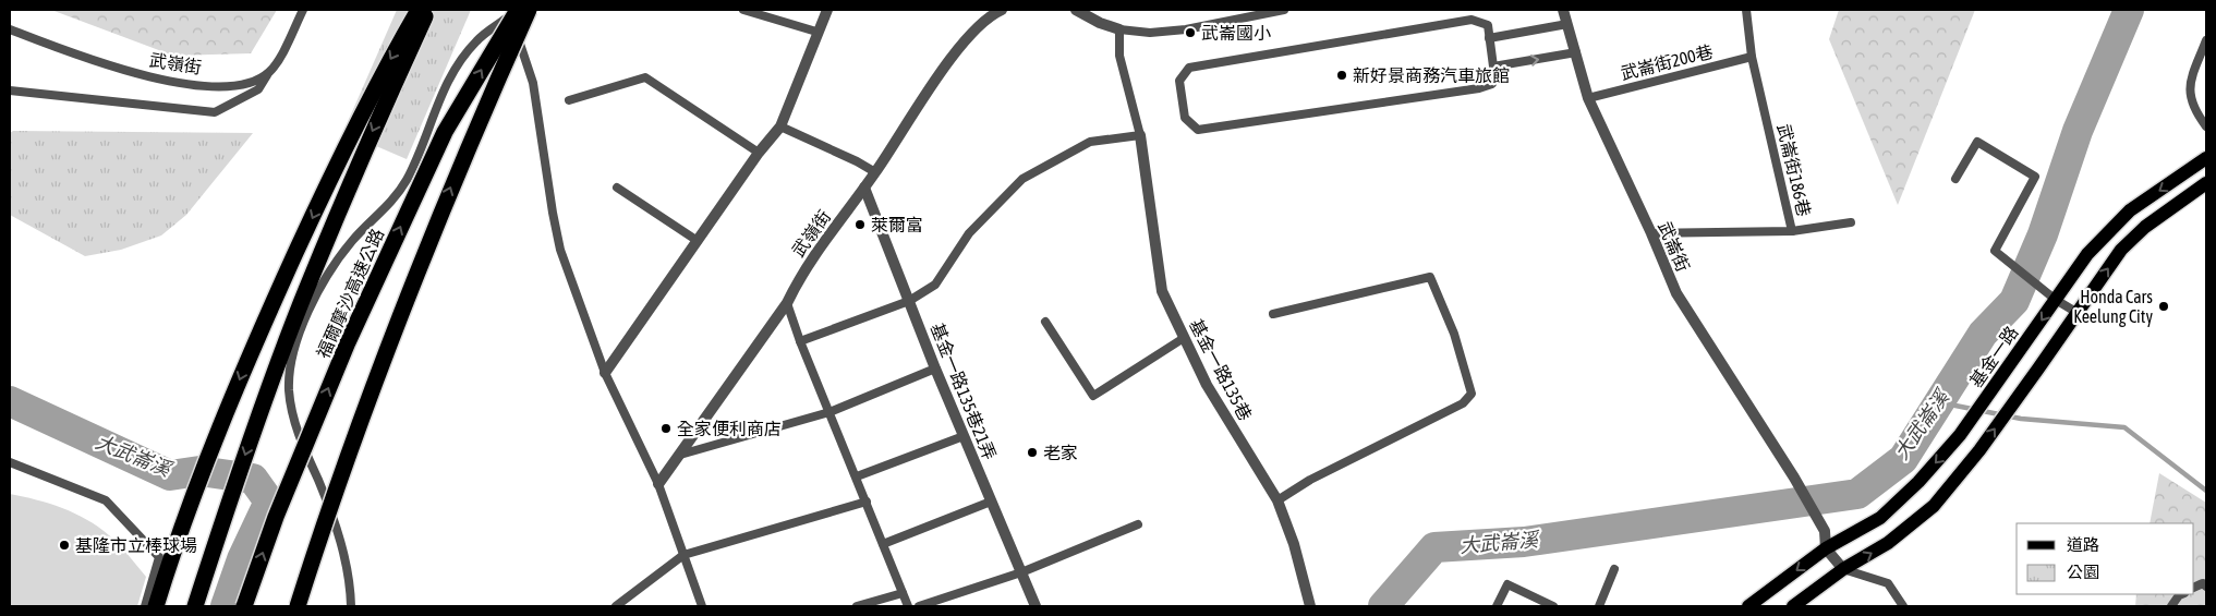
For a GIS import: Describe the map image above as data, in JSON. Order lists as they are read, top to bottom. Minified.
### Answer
{"streets":{"highway":["福爾摩沙高速公路"],"main road":["基金一路"],"street":["武嶺街","武崙街","基金一路135巷","基金一路135巷21弄"],"lane":["武崙街200巷","武崙街186巷"]},"crossings":[["武崙街200巷","武崙街186巷"],["武崙街200巷","武崙街"],["武嶺街","基金一路135巷21弄"],["武崙街186巷","武崙街"],["武崙街","基金一路"]],"water":["大武崙溪"],"places":["武崙國小","新好景商務汽車旅館","萊爾富","Honda Cars Keelung City","全家便利商店","老家","基隆市立棒球場"],"legend":["道路","公園"]}
